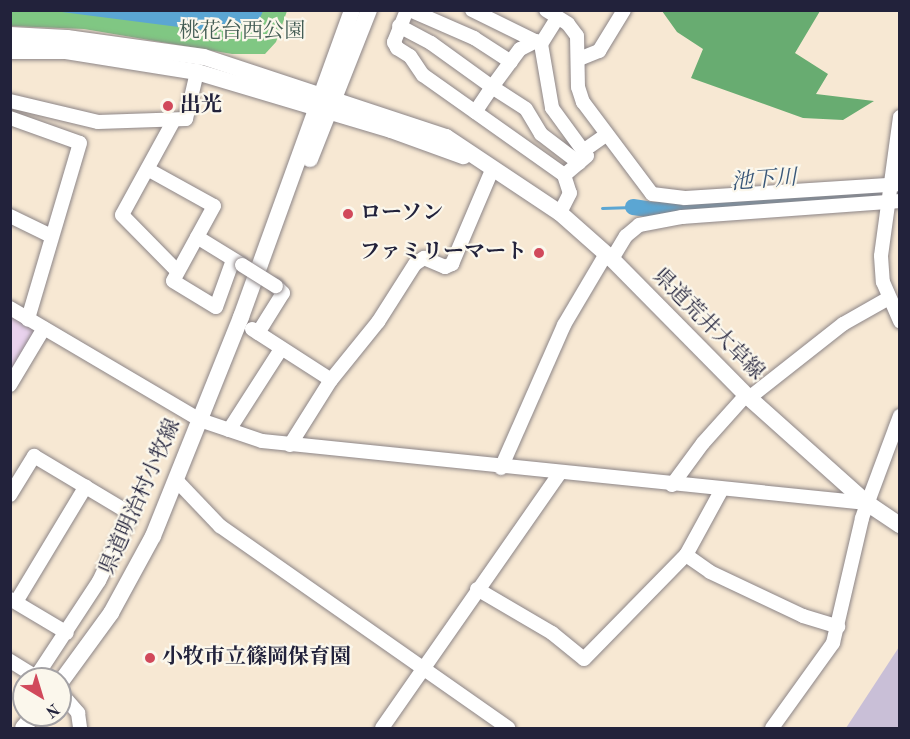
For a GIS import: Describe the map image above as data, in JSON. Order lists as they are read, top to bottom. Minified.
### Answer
{"streets":{"main road":["県道荒井大草線","県道明治村小牧線"]},"crossings":[["県道荒井大草線","県道明治村小牧線"]],"water":["池下川"],"parks":["桃花台西公園"],"places":["出光","ローソン","ファミリーマート","小牧市立篠岡保育園"],"north":"bottom right"}
